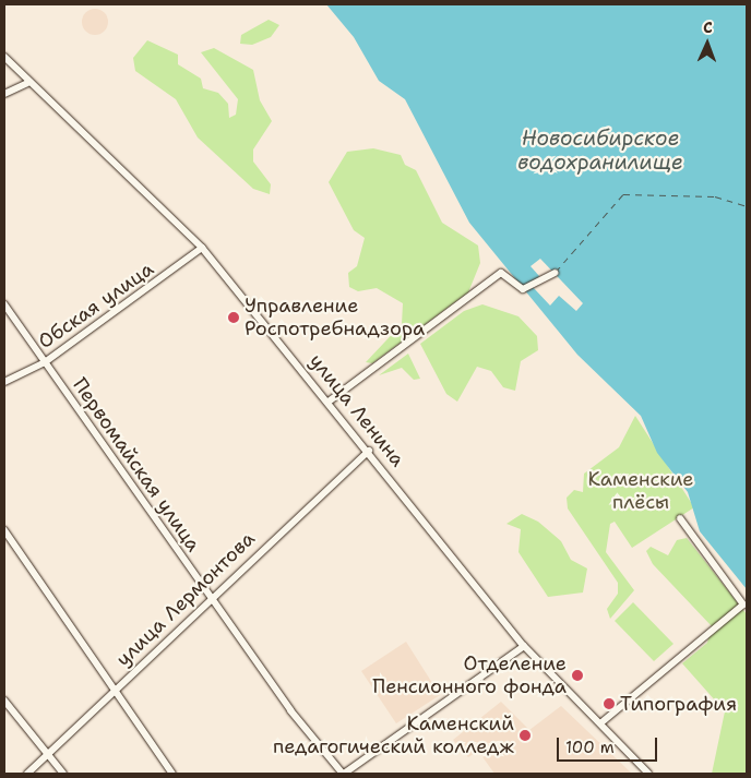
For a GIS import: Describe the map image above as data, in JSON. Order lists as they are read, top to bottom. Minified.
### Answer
{"streets":{"street":["Обская улица","улица Ленина","Первомайская улица","улица Лермонтова"]},"crossings":[["Обская улица","улица Ленина"],["Обская улица","Первомайская улица"],["улица Ленина","улица Лермонтова"],["Первомайская улица","улица Лермонтова"]],"water":["Новосибирское водохранилище"],"parks":["Каменские плёсы"],"places":["Управление Роспотребнадзора","Отделение Пенсионного фонда","Типография","Каменский педагогический колледж"],"scale_bar":"100 m","north":"top"}
